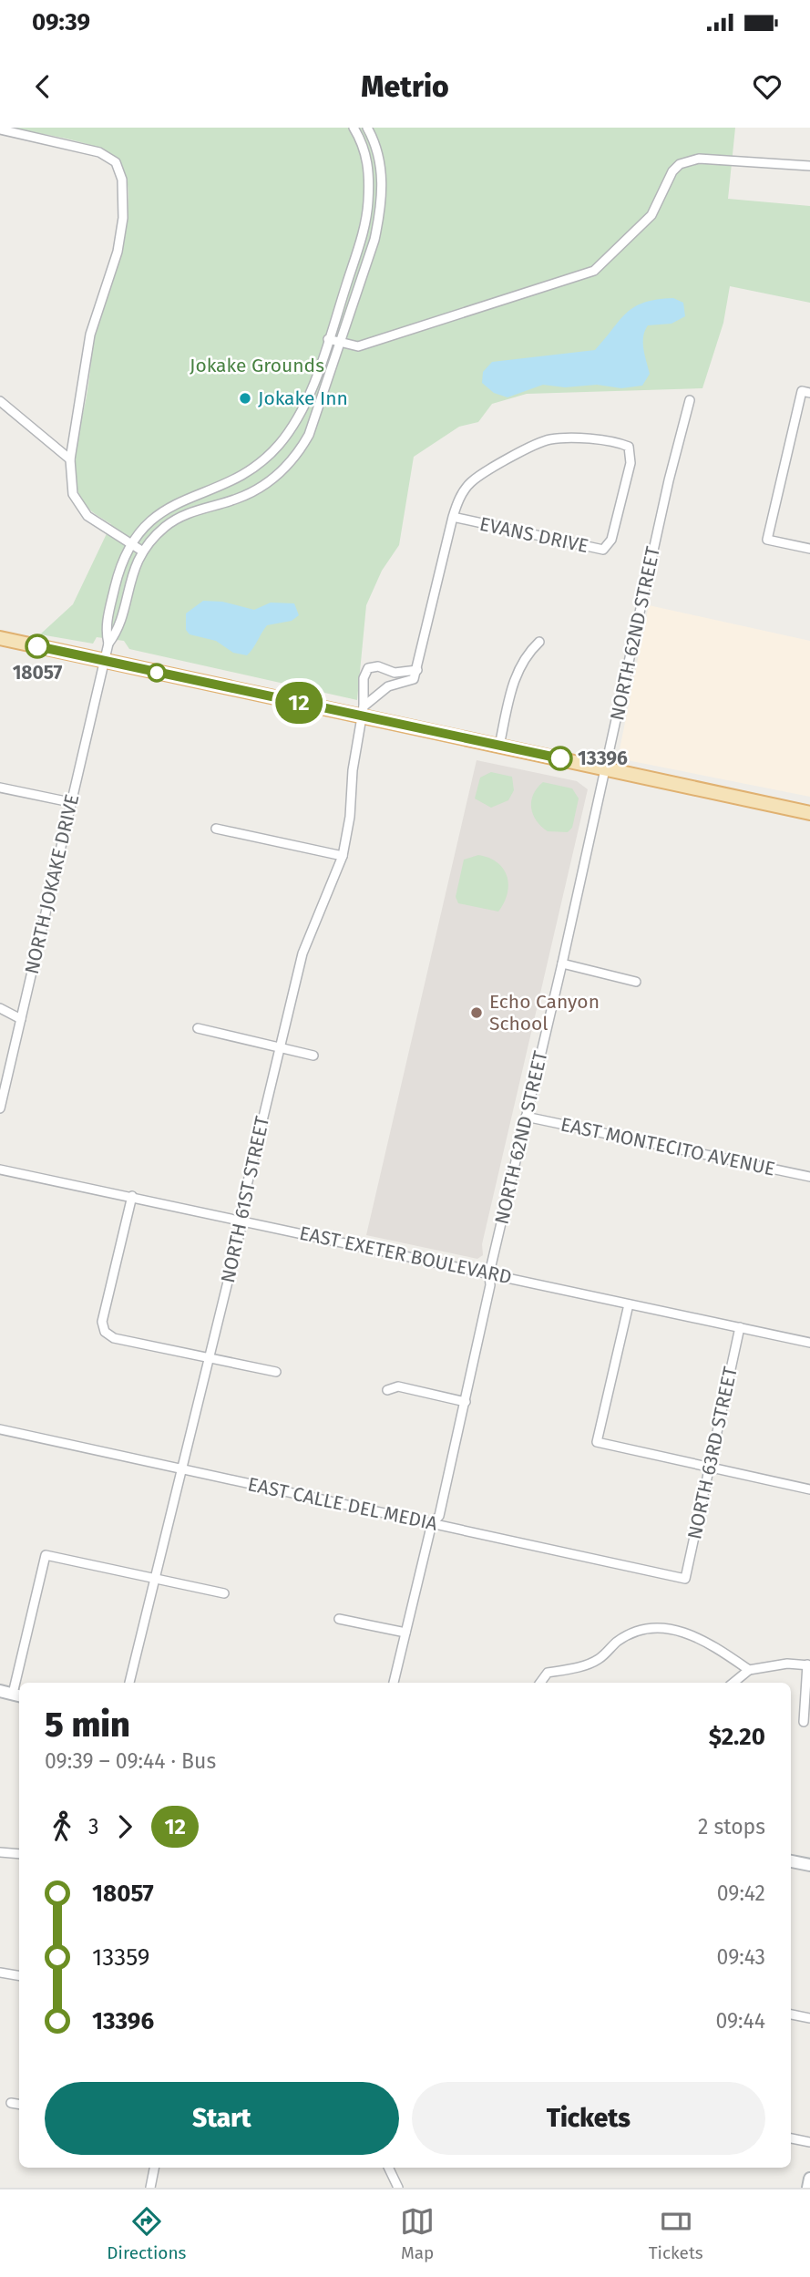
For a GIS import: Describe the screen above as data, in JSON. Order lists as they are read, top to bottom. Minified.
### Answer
{"streets":{"street":["EVANS DRIVE","NORTH 62ND STREET","NORTH JOKAKE DRIVE","EAST MONTECITO AVENUE","NORTH 61ST STREET","EAST EXETER BOULEVARD","NORTH 63RD STREET","EAST CALLE DEL MEDIA"]},"crossings":[["NORTH 62ND STREET","EAST MONTECITO AVENUE"],["NORTH 62ND STREET","EAST EXETER BOULEVARD"],["NORTH 62ND STREET","EAST CALLE DEL MEDIA"],["NORTH 61ST STREET","EAST EXETER BOULEVARD"],["NORTH 61ST STREET","EAST CALLE DEL MEDIA"],["EAST EXETER BOULEVARD","NORTH 63RD STREET"],["NORTH 63RD STREET","EAST CALLE DEL MEDIA"]],"parks":["Jokake Grounds"],"places":["Jokake Inn","18057","13396","Echo Canyon School"],"lines":["bus line 12"],"page":{"status":"09:39","header":"Metrio","on_map":"12","heading":["5 min","09:39 – 09:44 · Bus","$2.20"],"legs":["3","12","2 stops"],"list":[{"name":"18057","value":"09:42"},{"name":"13359","value":"09:43"},{"name":"13396","value":"09:44"}],"buttons":["Start","Tickets"],"tabs":["Directions","Map","Tickets"]}}
